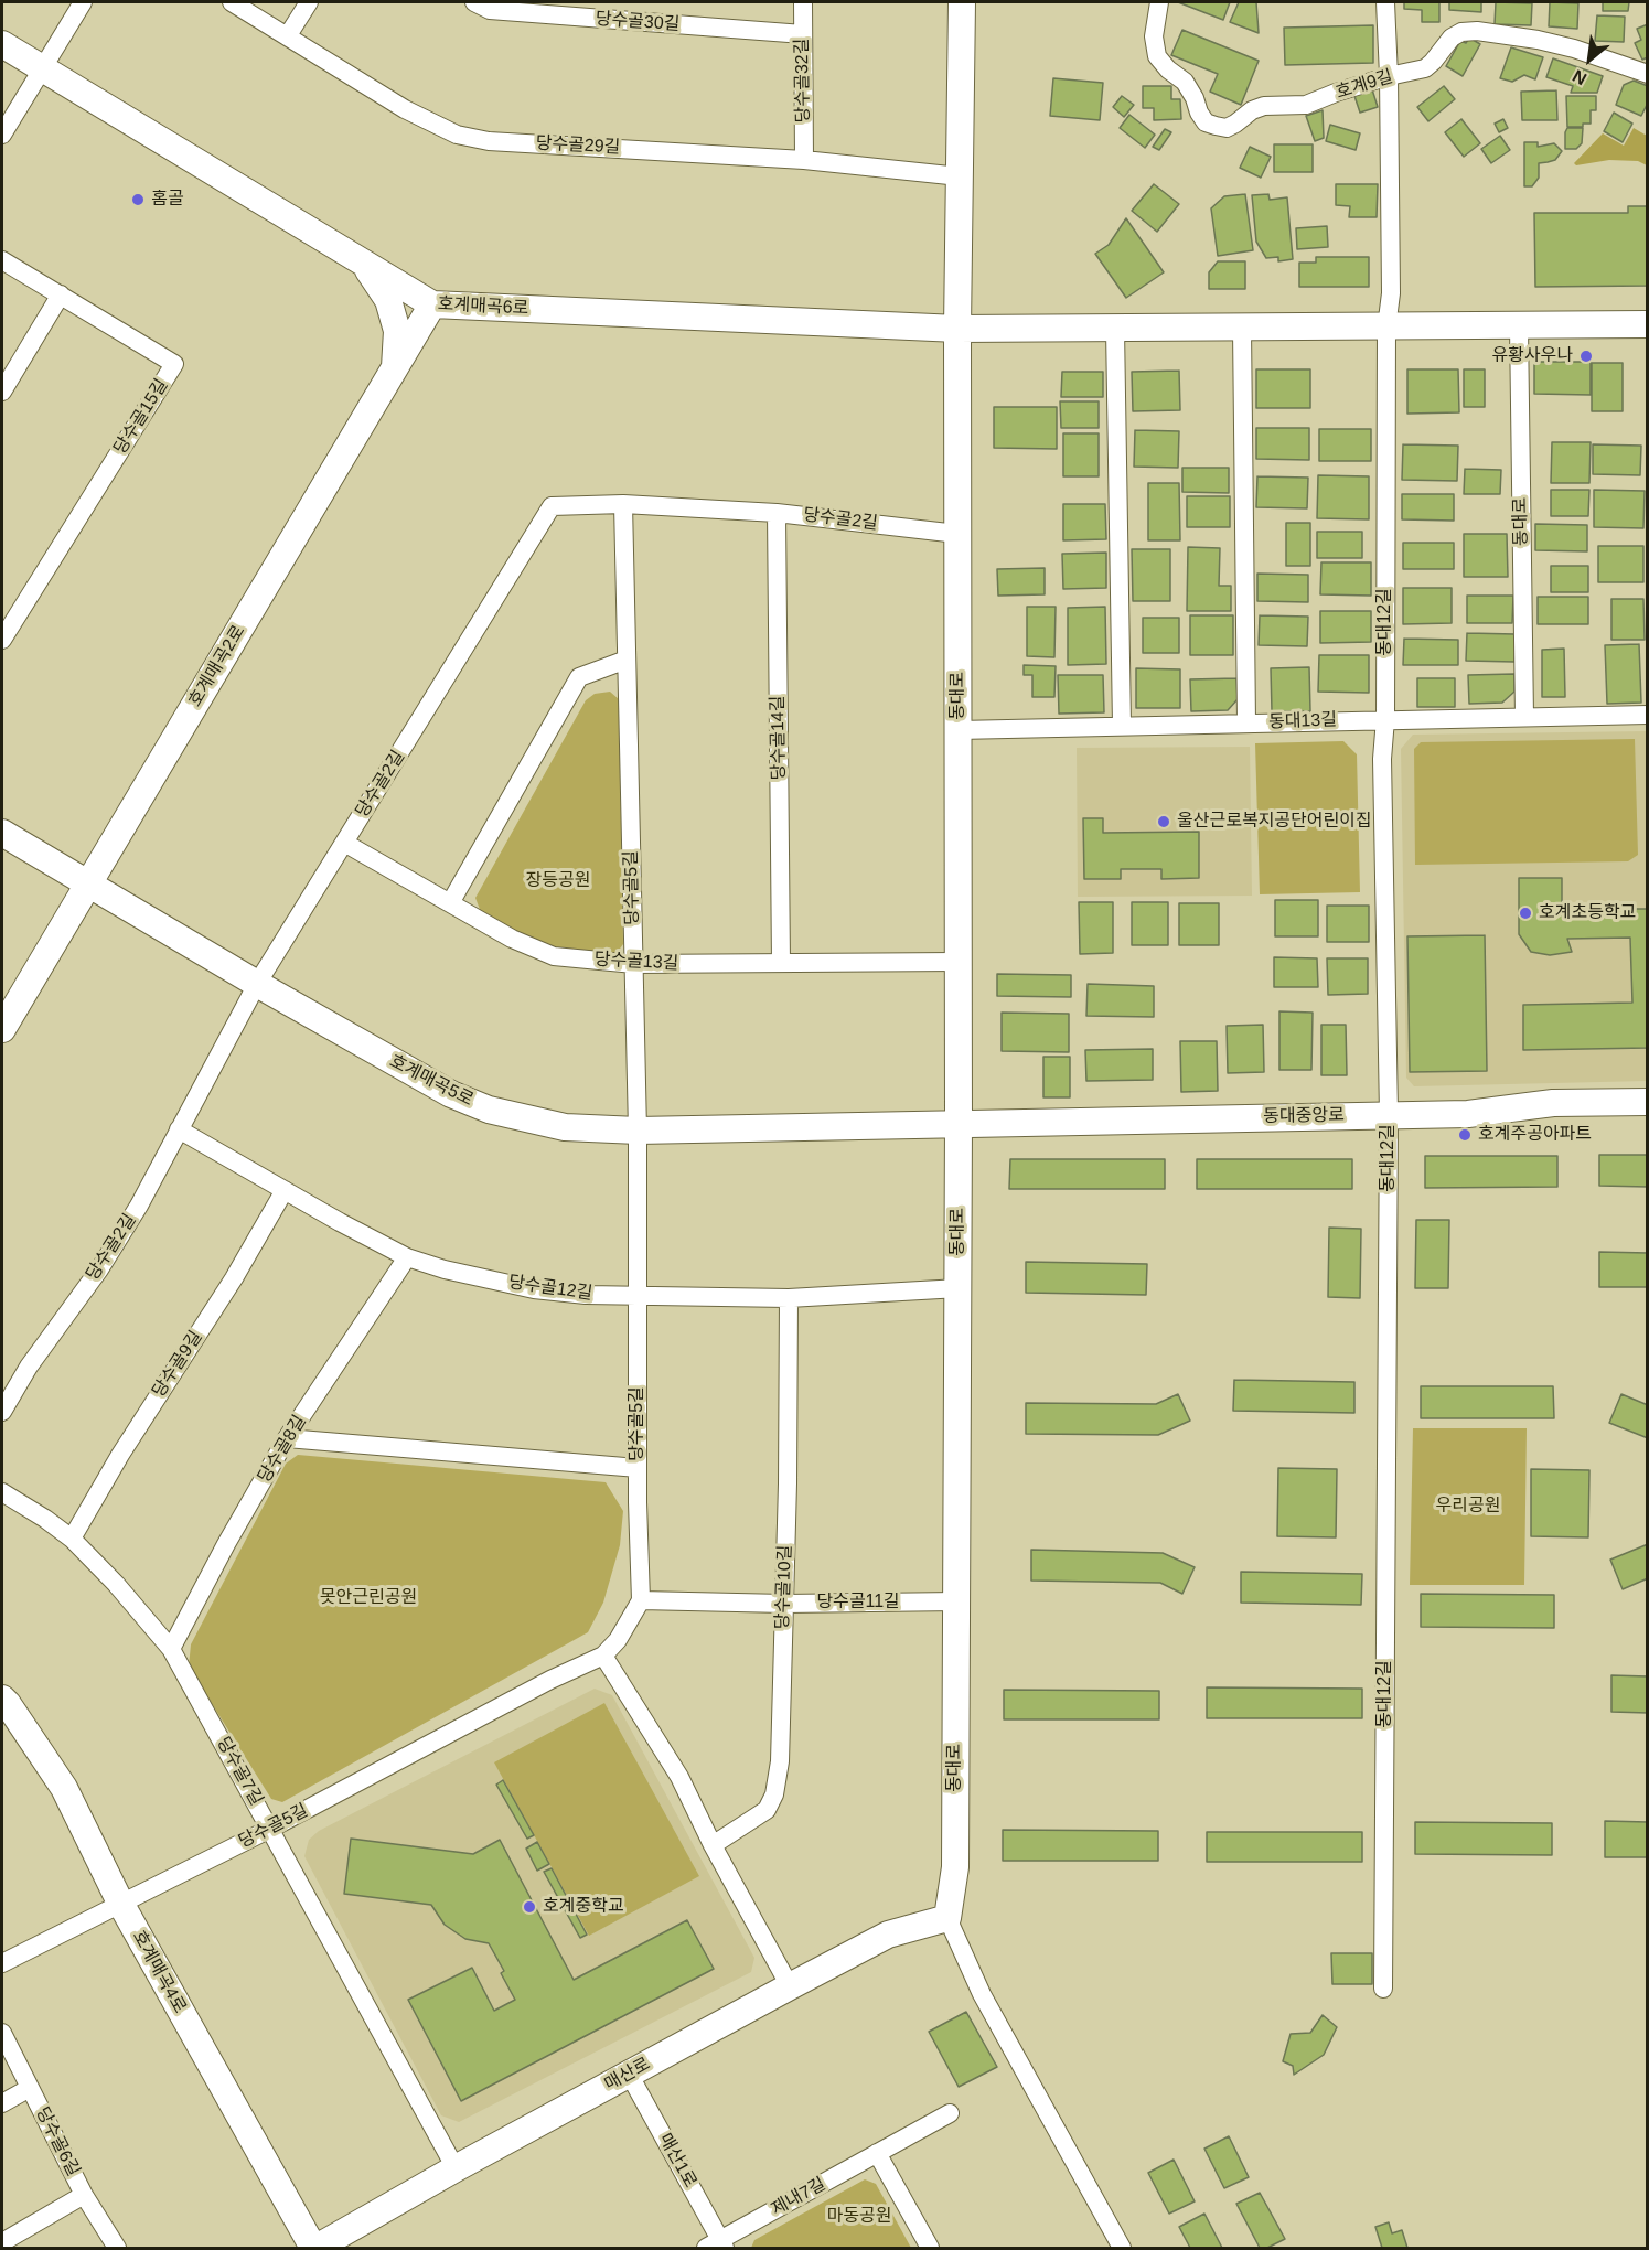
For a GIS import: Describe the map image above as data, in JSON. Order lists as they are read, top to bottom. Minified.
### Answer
{"streets":{"street":["당수골30길","당수골32길","호계9길","당수골29길","호계매곡6로","당수골15길","당수골2길","동대로","동대12길","호계매곡2로","동대13길","당수골14길","당수골5길","당수골13길","호계매곡5로","동대중앙로","당수골12길","당수골9길","당수골8길","당수골10길","당수골11길","당수골7길","호계매곡4로","매산로","당수골6길","매산1로","제내7길"]},"crossings":[["당수골30길","당수골32길"],["당수골32길","당수골29길"],["호계9길","동대12길"],["당수골29길","동대로"],["호계매곡6로","동대로"],["호계매곡6로","호계매곡2로"],["당수골2길","동대로"],["당수골2길","당수골14길"],["당수골2길","당수골5길"],["당수골2길","당수골13길"],["당수골2길","호계매곡5로"],["당수골2길","당수골12길"],["동대로","동대13길"],["동대로","당수골13길"],["동대로","호계매곡5로"],["동대로","동대중앙로"],["동대로","당수골12길"],["동대로","당수골11길"],["동대로","매산로"],["동대12길","동대13길"],["동대12길","동대중앙로"],["호계매곡2로","호계매곡5로"],["당수골14길","당수골13길"],["당수골5길","당수골13길"],["당수골5길","호계매곡5로"],["당수골5길","당수골12길"],["당수골5길","당수골11길"],["당수골5길","당수골7길"],["당수골5길","호계매곡4로"],["호계매곡5로","동대중앙로"],["당수골12길","당수골9길"],["당수골12길","당수골8길"],["당수골12길","당수골10길"],["당수골9길","당수골7길"],["당수골8길","당수골7길"],["당수골10길","당수골11길"],["당수골7길","매산로"],["호계매곡4로","매산로"],["매산로","매산1로"],["매산1로","제내7길"]],"parks":["장등공원","우리공원","못안근린공원","마동공원"],"places":["홈골","유황사우나","울산근로복지공단어린이집","호계초등학교","호계주공아파트","호계중학교"],"north":"bottom left"}
